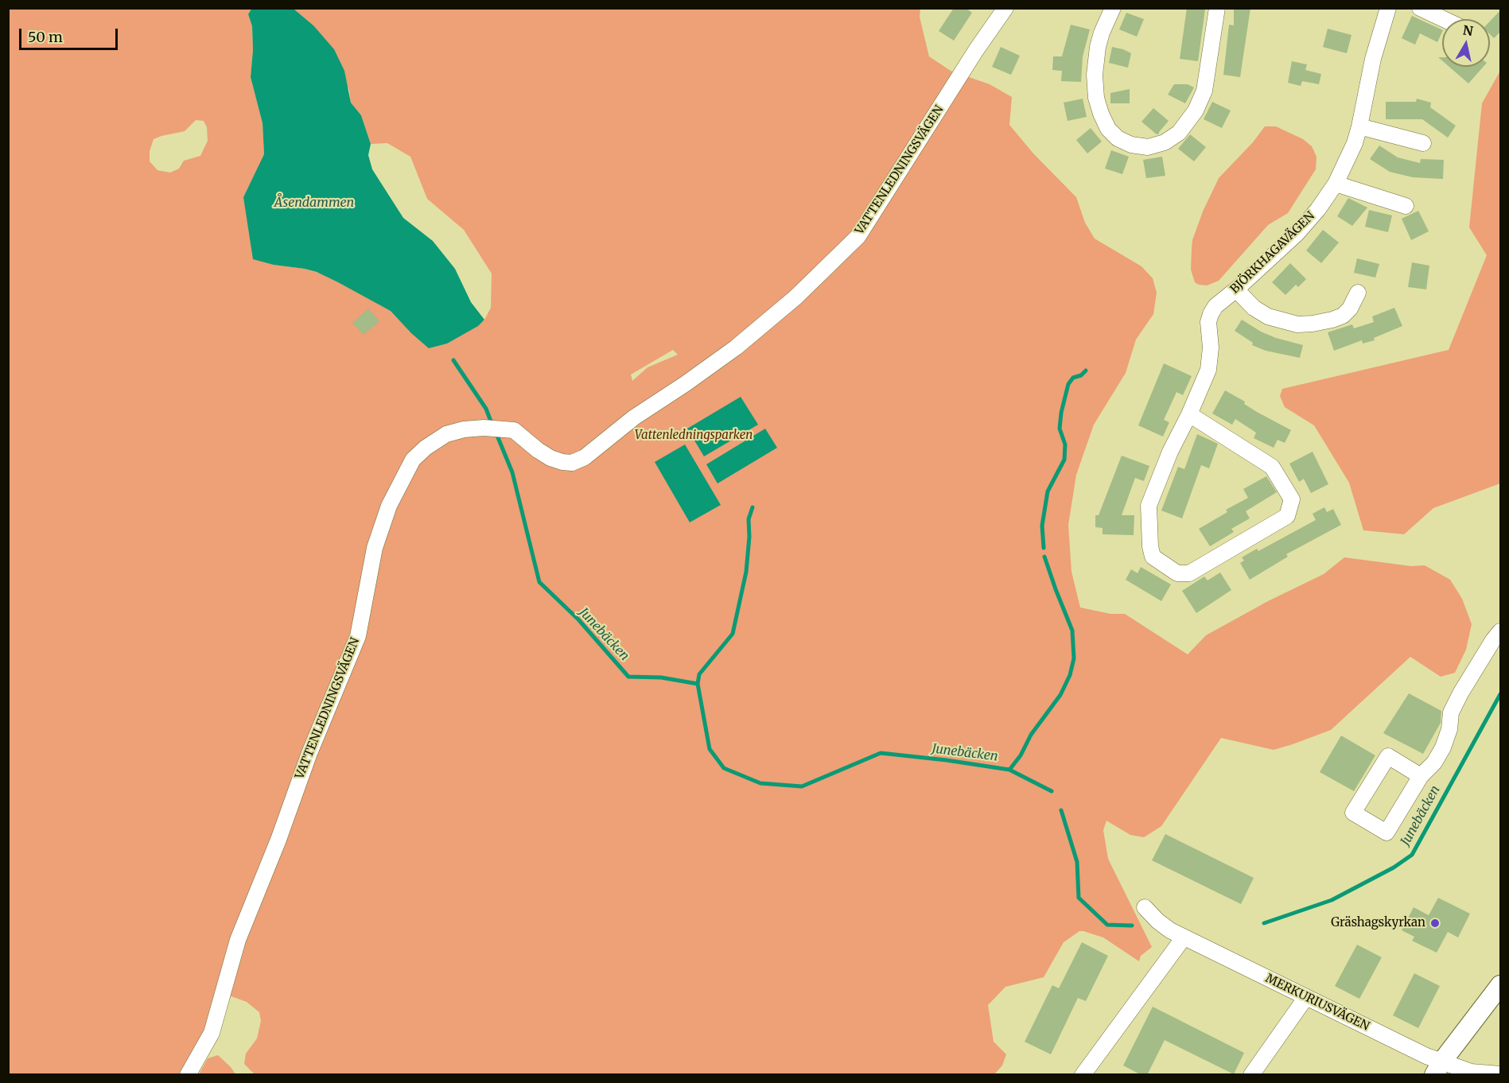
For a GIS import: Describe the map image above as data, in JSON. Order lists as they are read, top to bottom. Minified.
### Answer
{"streets":{"street":["VATTENLEDNINGSVÄGEN","BJÖRKHAGAVÄGEN","MERKURIUSVÄGEN"]},"water":["Åsendammen","Junebäcken"],"parks":["Vattenledningsparken"],"places":["Gräshagskyrkan"],"scale_bar":"50 m","north":"top"}
